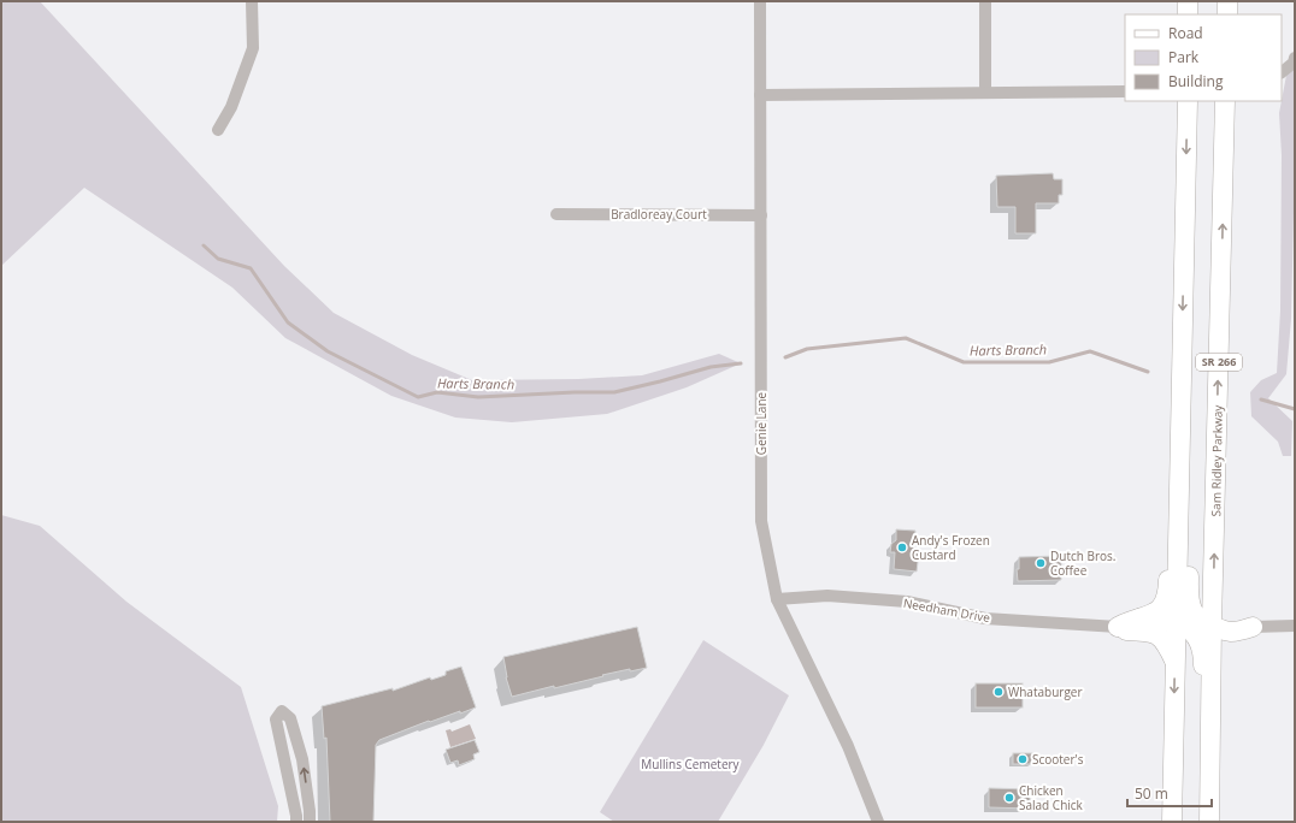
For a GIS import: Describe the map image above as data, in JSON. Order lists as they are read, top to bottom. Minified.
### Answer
{"streets":{"main road":["SR 266","Sam Ridley Parkway"],"street":["Bradloreay Court","Genie Lane","Needham Drive"]},"crossings":[["Bradloreay Court","Genie Lane"],["Genie Lane","Needham Drive"]],"water":["Harts Branch"],"parks":["Mullins Cemetery"],"places":["Andy's Frozen Custard","Dutch Bros. Coffee","Whataburger","Scooter's","Chicken Salad Chick"],"legend":["Road","Park","Building"],"scale_bar":"50 m"}
